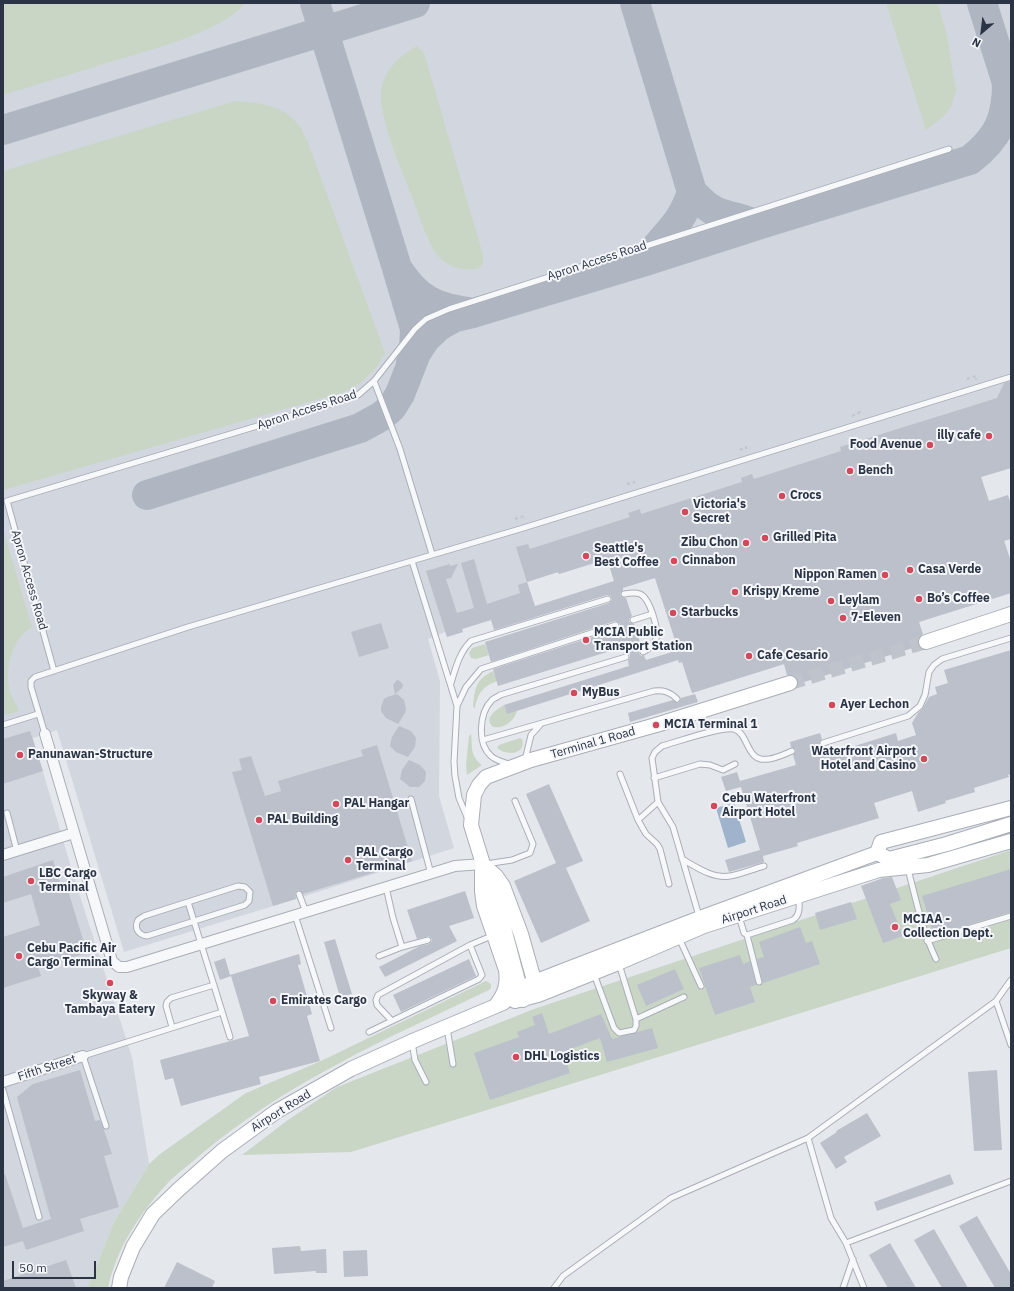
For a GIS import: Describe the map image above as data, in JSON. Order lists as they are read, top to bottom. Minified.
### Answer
{"streets":{"street":["Terminal 1 Road","Airport Road","Fifth Street"],"lane":["Apron Access Road"]},"crossings":[["Terminal 1 Road","Airport Road"]],"places":["illy cafe","Food Avenue","Bench","Crocs","Victoria's Secret","Grilled Pita","Zibu Chon","Seattle's Best Coffee","Cinnabon","Casa Verde","Nippon Ramen","Krispy Kreme","Bo’s Coffee","Leylam","Starbucks","7-Eleven","MCIA Public Transport Station","Cafe Cesario","MyBus","Ayer Lechon","MCIA Terminal 1","Panunawan-Structure","Waterfront Airport Hotel and Casino","PAL Hangar","Cebu Waterfront Airport Hotel","PAL Building","PAL Cargo Terminal","LBC Cargo Terminal","MCIAA - Collection Dept.","Cebu Pacific Air Cargo Terminal","Skyway & Tambaya Eatery","Emirates Cargo","DHL Logistics"],"scale_bar":"50 m","north":"bottom left"}
